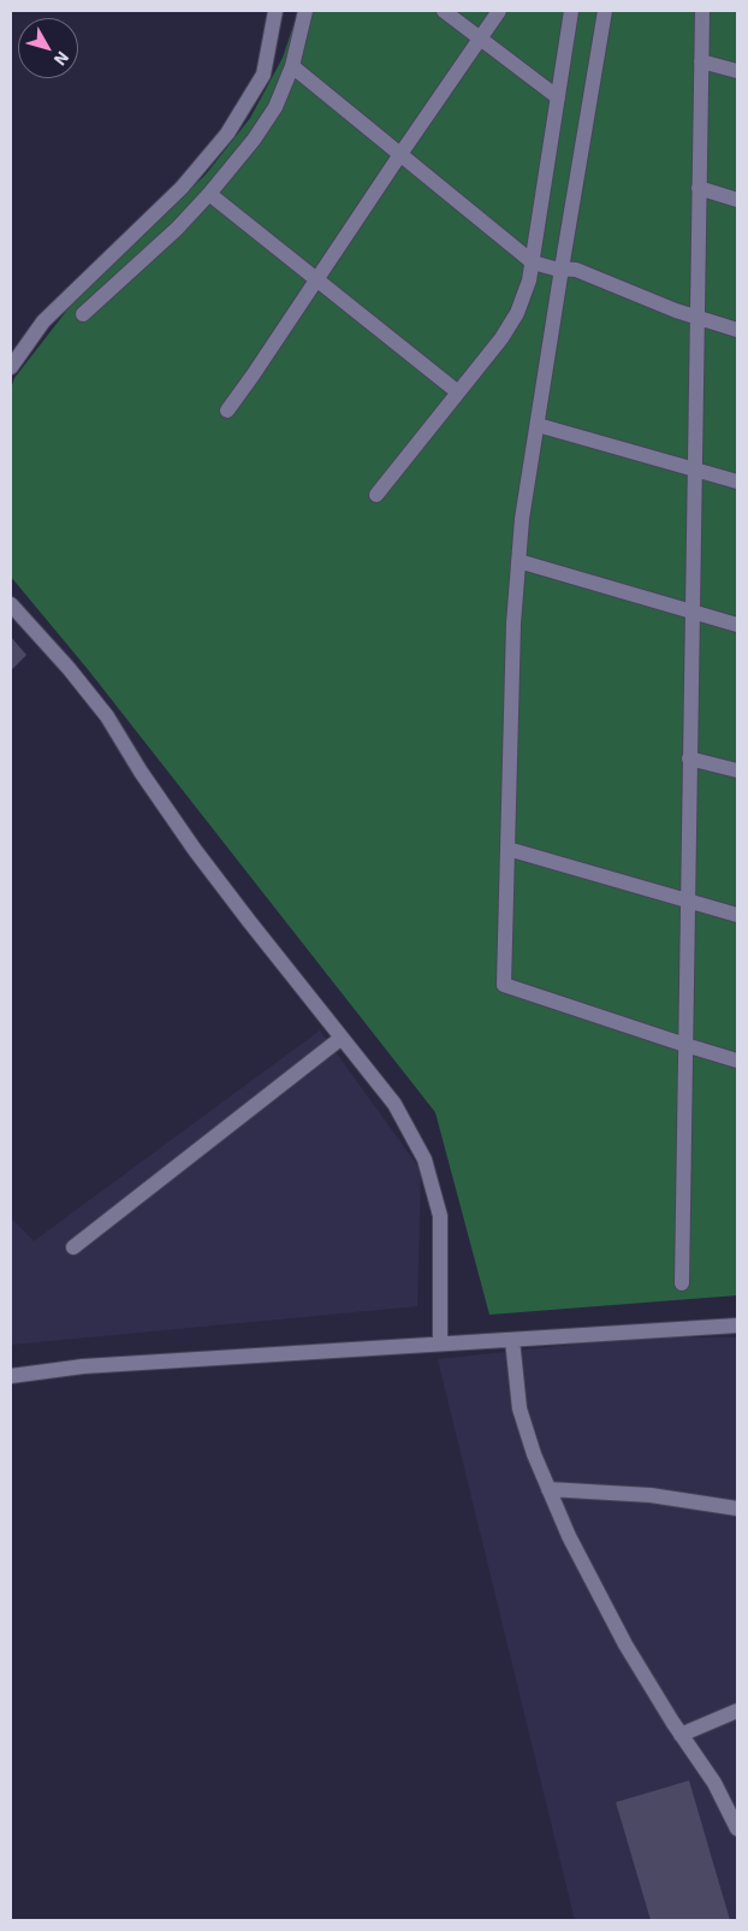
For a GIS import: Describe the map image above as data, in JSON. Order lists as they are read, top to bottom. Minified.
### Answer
{"north":"bottom right"}
